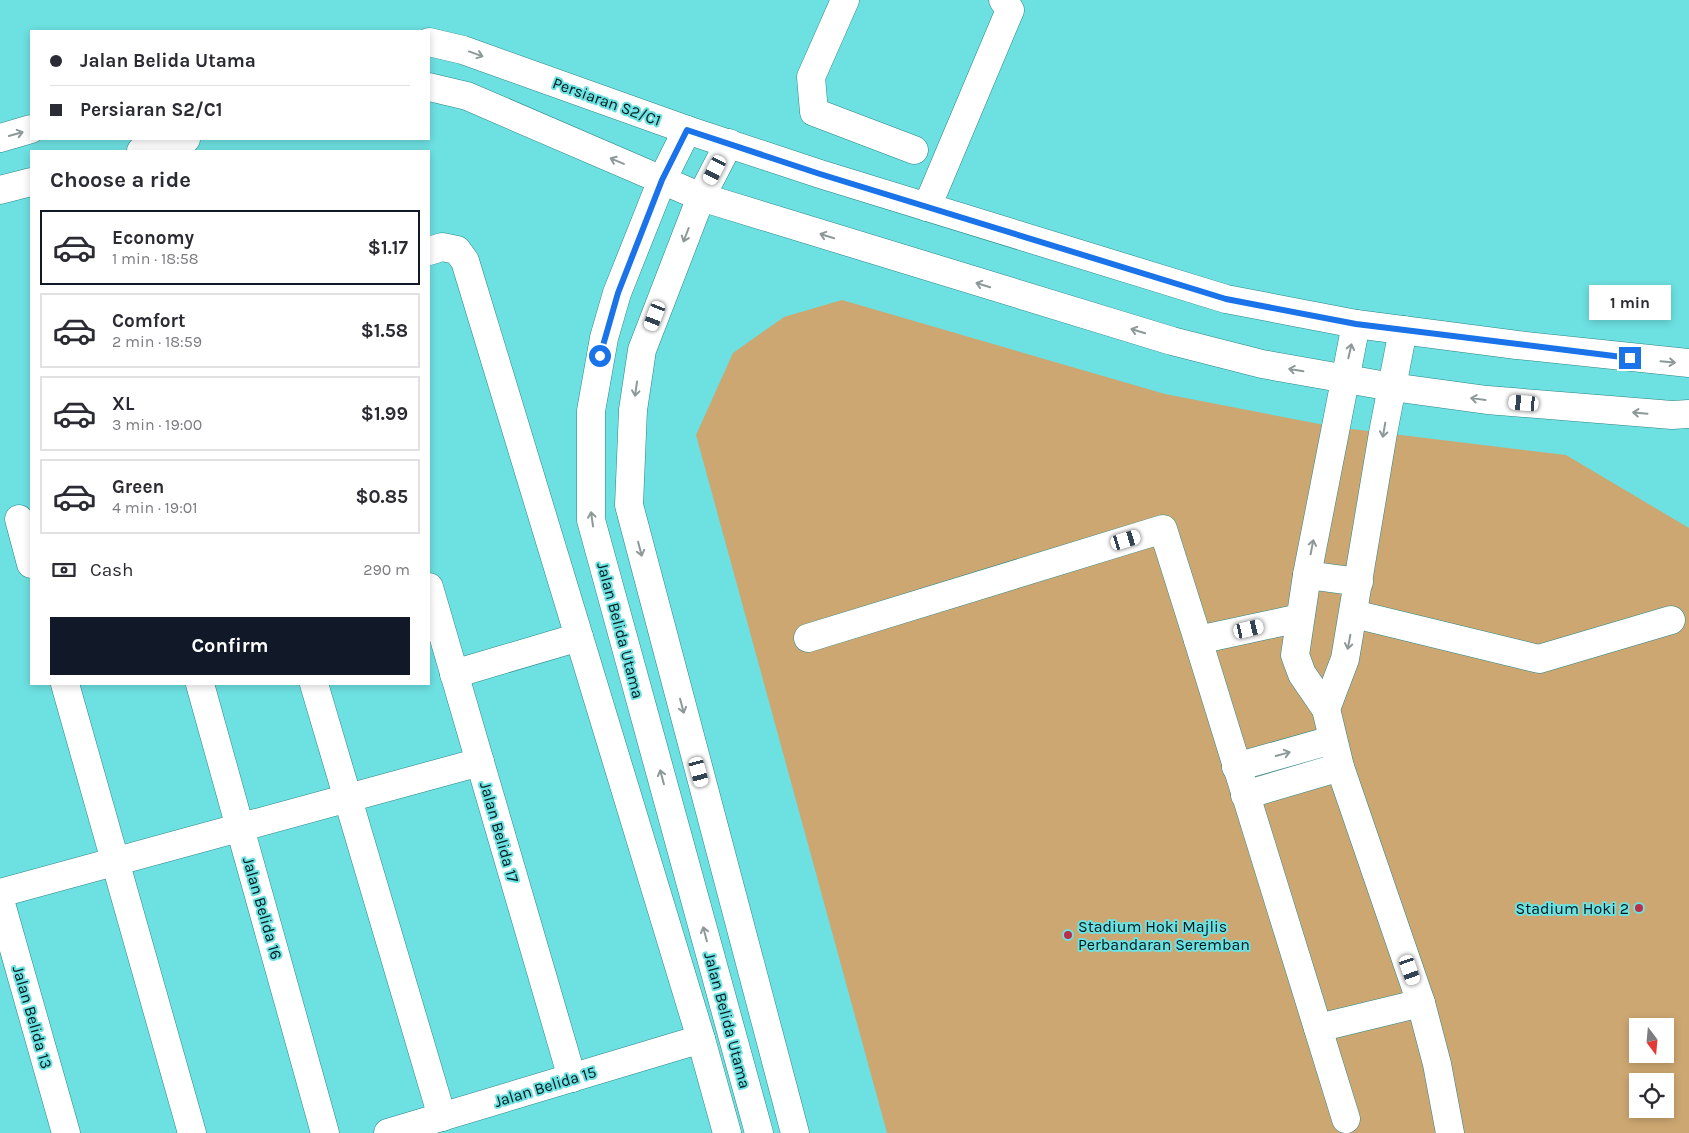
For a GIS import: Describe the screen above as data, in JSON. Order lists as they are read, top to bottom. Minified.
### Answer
{"streets":{"main road":["Persiaran S2/C1","Jalan Belida Utama","Jalan Belida 17","Jalan Belida 16","Jalan Belida 13","Jalan Belida 15"]},"crossings":[["Persiaran S2/C1","Jalan Belida Utama"],["Jalan Belida 17","Jalan Belida 15"]],"places":["Stadium Hoki 2","Stadium Hoki Majlis Perbandaran Seremban"],"north":"bottom","page":{"banner":["Jalan Belida Utama","Persiaran S2/C1"],"heading":"Choose a ride","list":[{"name":"Economy","note":"1 min · 18:58","value":"$1.17"},{"name":"Comfort","note":"2 min · 18:59","value":"$1.58"},{"name":"XL","note":"3 min · 19:00","value":"$1.99"},{"name":"Green","note":"4 min · 19:01","value":"$0.85"}],"bubble":"1 min","pay":["Cash","290 m"],"buttons":"Confirm"}}
